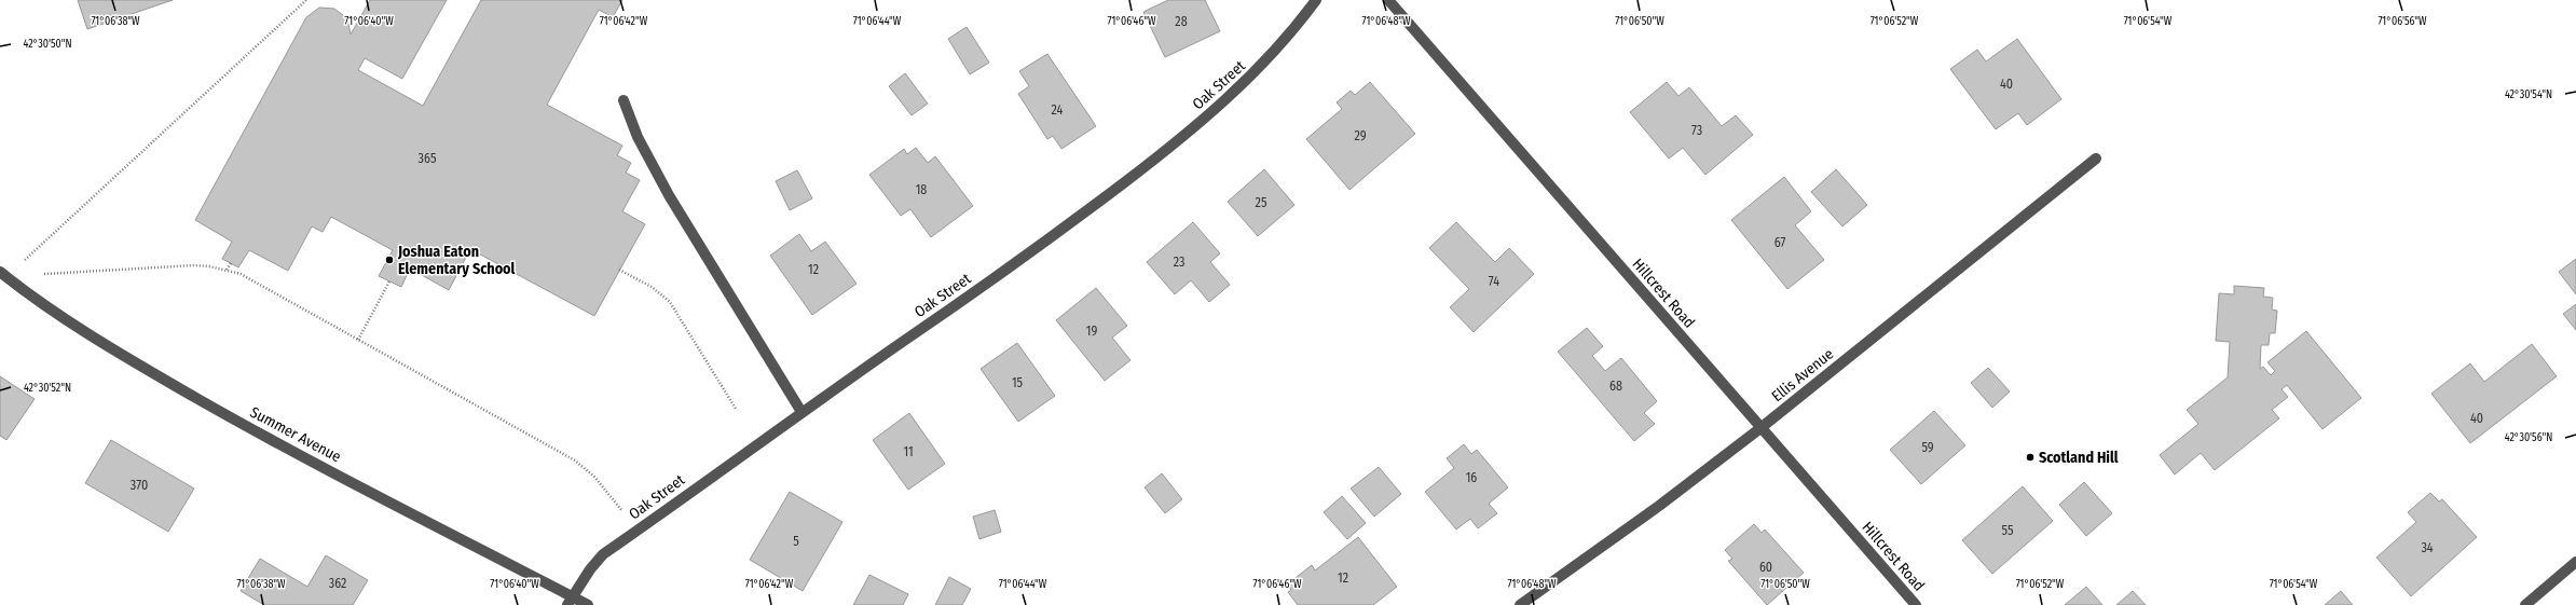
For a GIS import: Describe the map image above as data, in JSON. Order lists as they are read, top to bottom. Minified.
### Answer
{"streets":{"street":["Oak Street","Hillcrest Road","Ellis Avenue","Summer Avenue"]},"crossings":[["Oak Street","Summer Avenue"],["Hillcrest Road","Ellis Avenue"]],"places":["Joshua Eaton Elementary School","Scotland Hill"],"house_numbers":["28","40","24","73","29","365","18","25","67","23","12","74","19","15","68","40","59","11","16","370","55","5","34","60","12","362"],"coordinates":["71°06'38\"W","71°06'42\"W","71°06'46\"W","71°06'56\"W","71°06'40\"W","71°06'44\"W","71°06'48\"W","71°06'50\"W","71°06'52\"W","71°06'54\"W","42°30'50\"N","42°30'54\"N","42°30'52\"N","42°30'56\"N"]}
